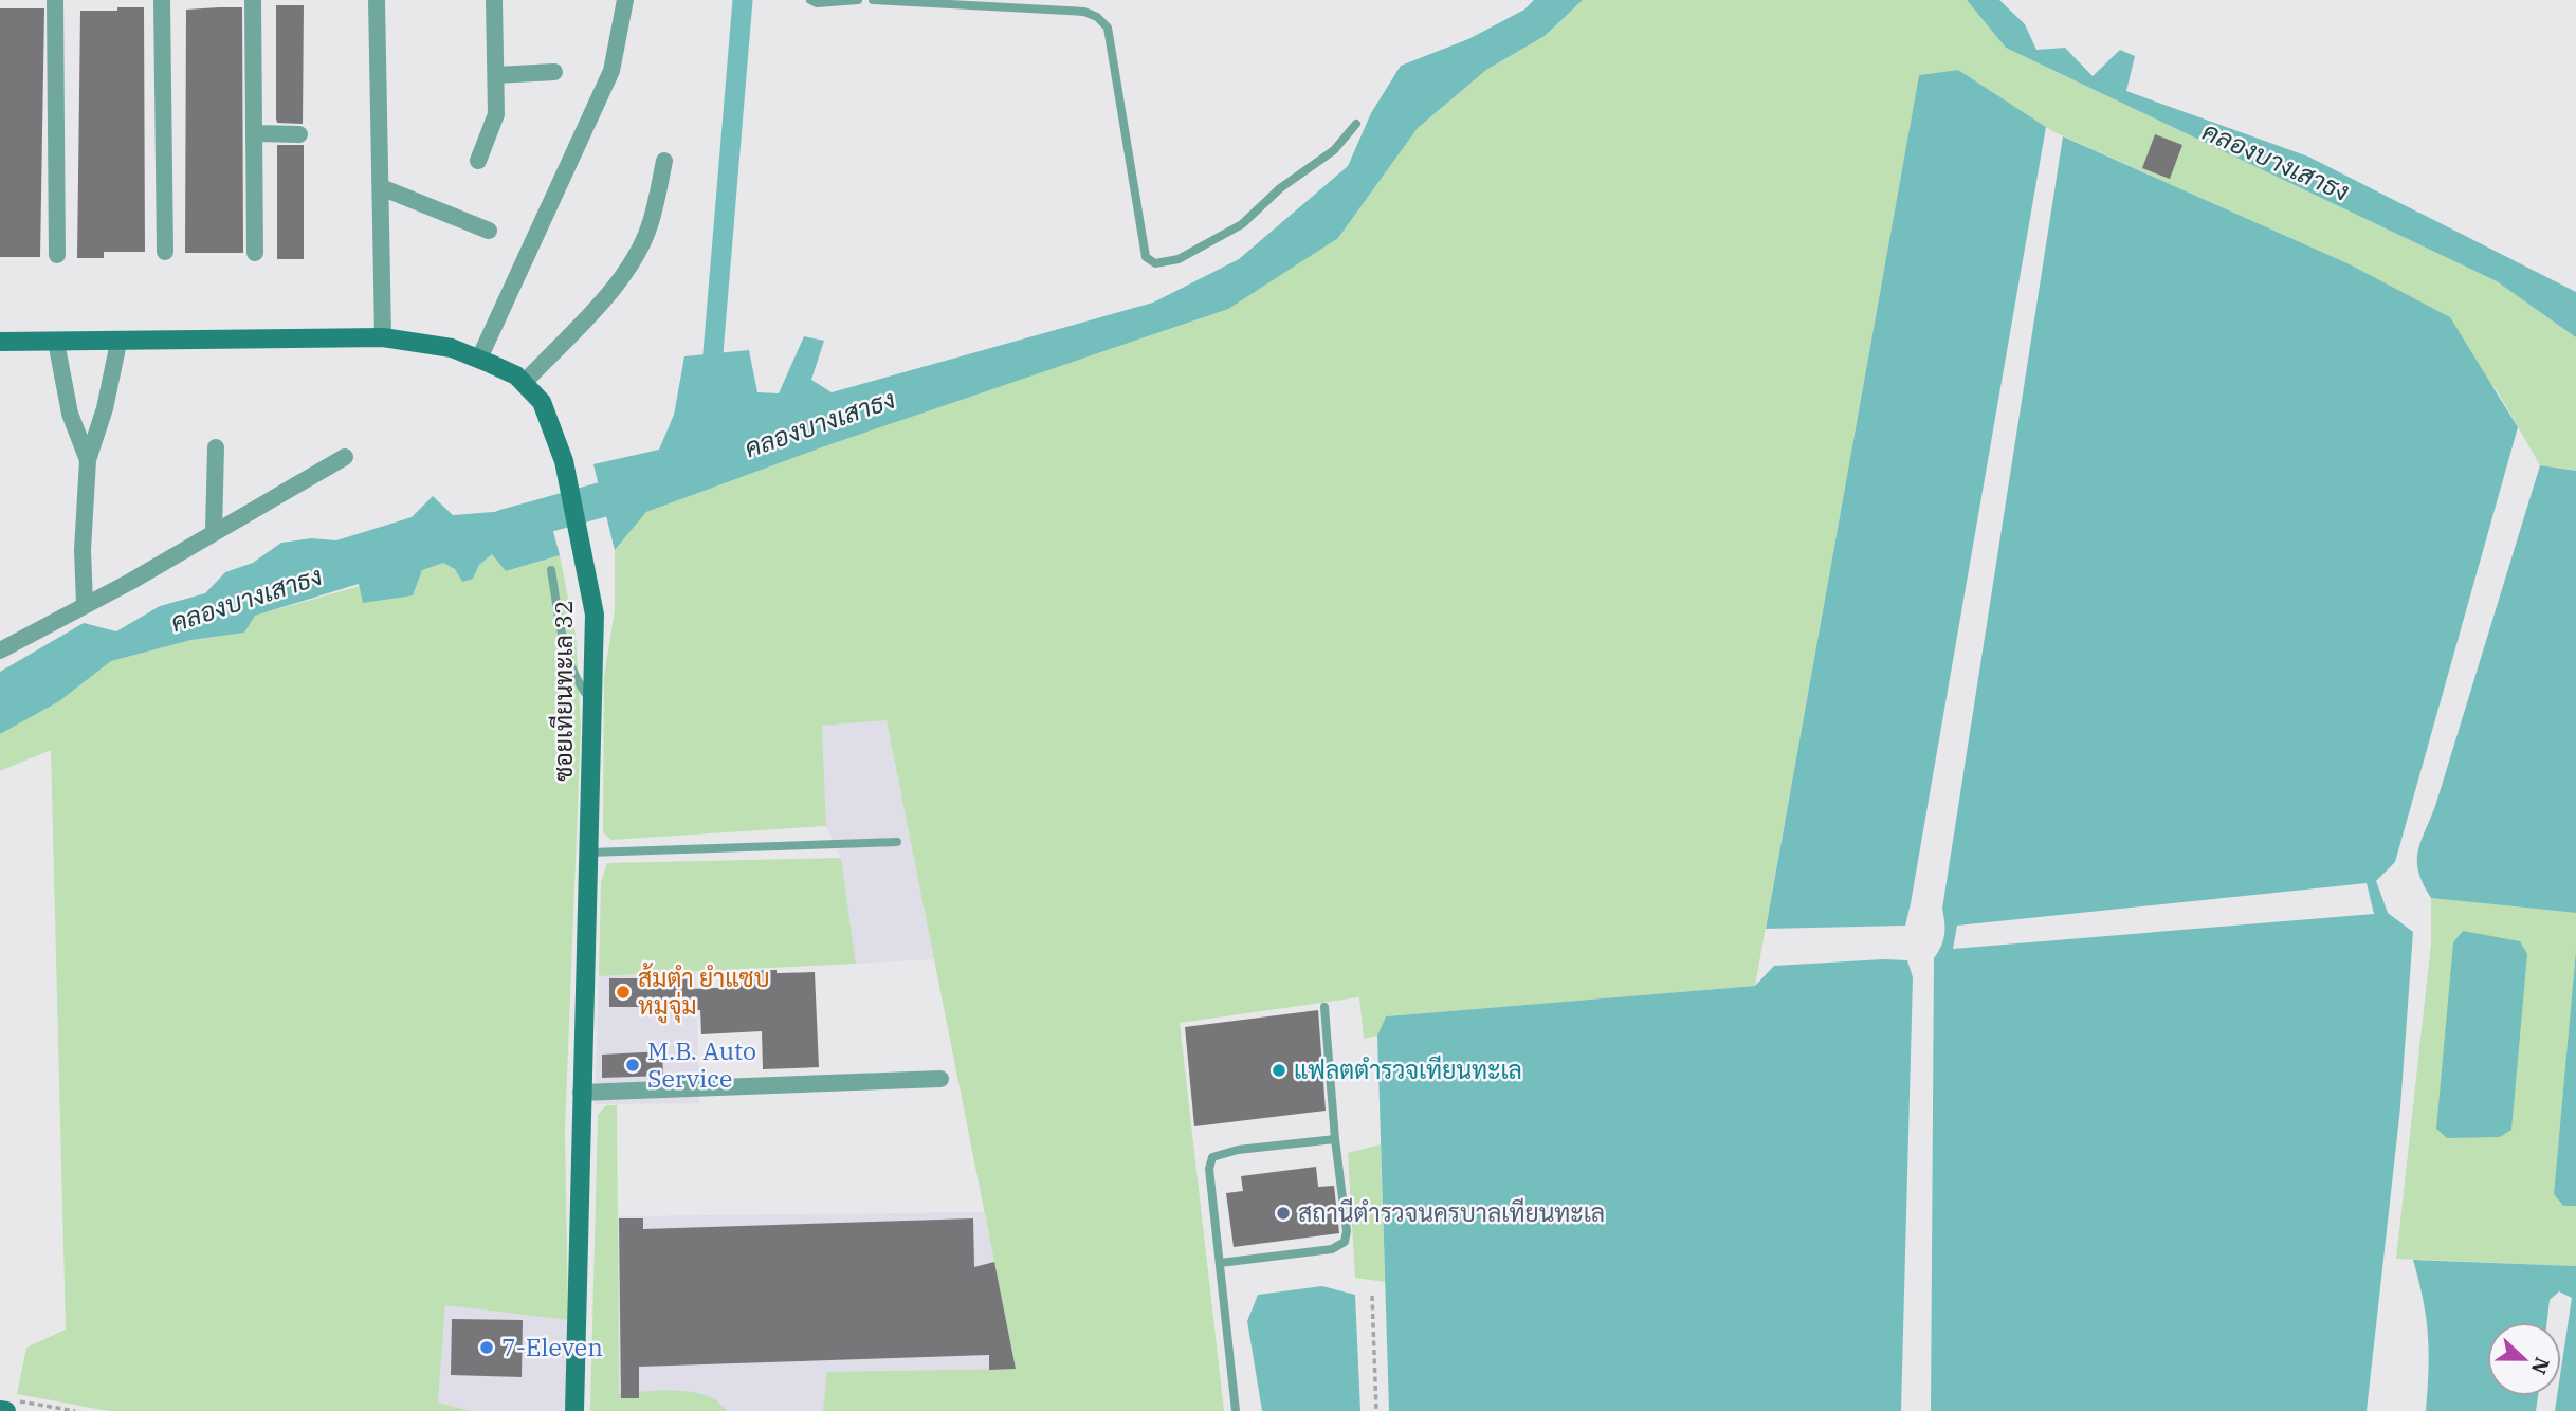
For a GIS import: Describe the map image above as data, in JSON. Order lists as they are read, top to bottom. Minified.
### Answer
{"streets":{"street":["ซอยเทียนทะเล 32"]},"water":["คลองบางเสาธง"],"places":["ส้มตำ ยำแซบ หมูจุ่ม","M.B. Auto Service","แฟลตตำรวจเทียนทะเล","สถานีตำรวจนครบาลเทียนทะเล","7-Eleven"],"north":"right"}
